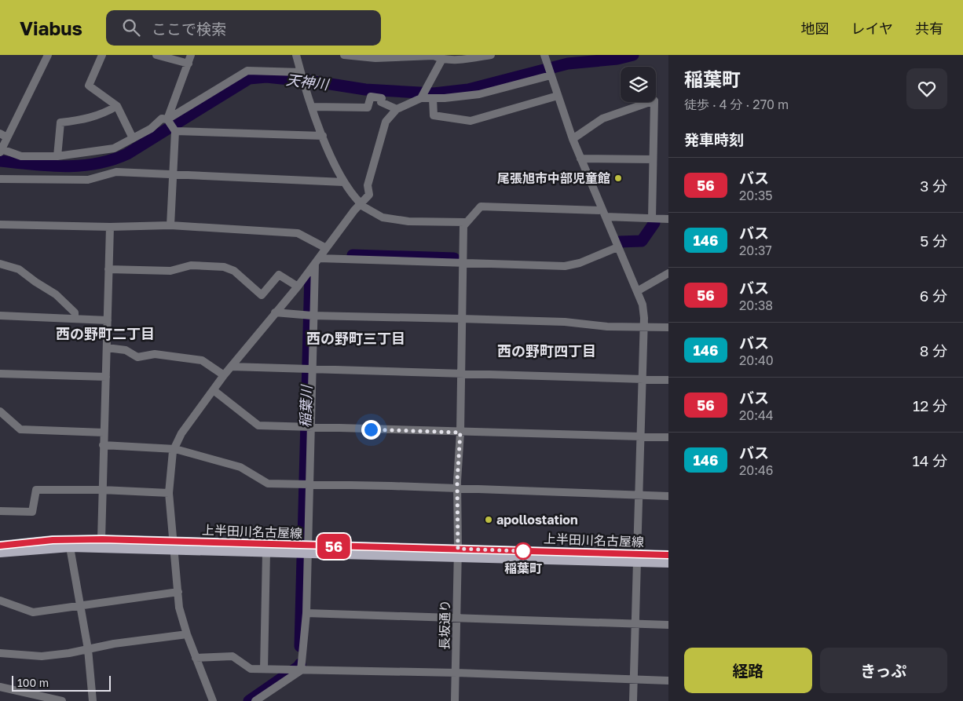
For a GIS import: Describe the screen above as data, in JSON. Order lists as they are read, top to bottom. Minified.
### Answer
{"streets":{"main road":["上半田川名古屋線"],"street":["長坂通り"]},"crossings":[["上半田川名古屋線","長坂通り"]],"districts":["西の野町二丁目","西の野町三丁目","西の野町四丁目"],"water":["天神川","稲葉川"],"places":["尾張旭市中部児童館","apollostation","稲葉町"],"lines":["bus line 56"],"scale_bar":"100 m","page":{"header":"Viabus","search":"ここで検索","nav":["地図","レイヤ","共有"],"on_map":"56","heading":[["稲葉町","徒歩 · 4 分 · 270 m"],"発車時刻"],"list":[{"mark":"56","name":"バス","note":"20:35","value":"3 分"},{"mark":"146","name":"バス","note":"20:37","value":"5 分"},{"mark":"56","name":"バス","note":"20:38","value":"6 分"},{"mark":"146","name":"バス","note":"20:40","value":"8 分"},{"mark":"56","name":"バス","note":"20:44","value":"12 分"},{"mark":"146","name":"バス","note":"20:46","value":"14 分"}],"buttons":["経路","きっぷ"],"scale":"100 m"}}
